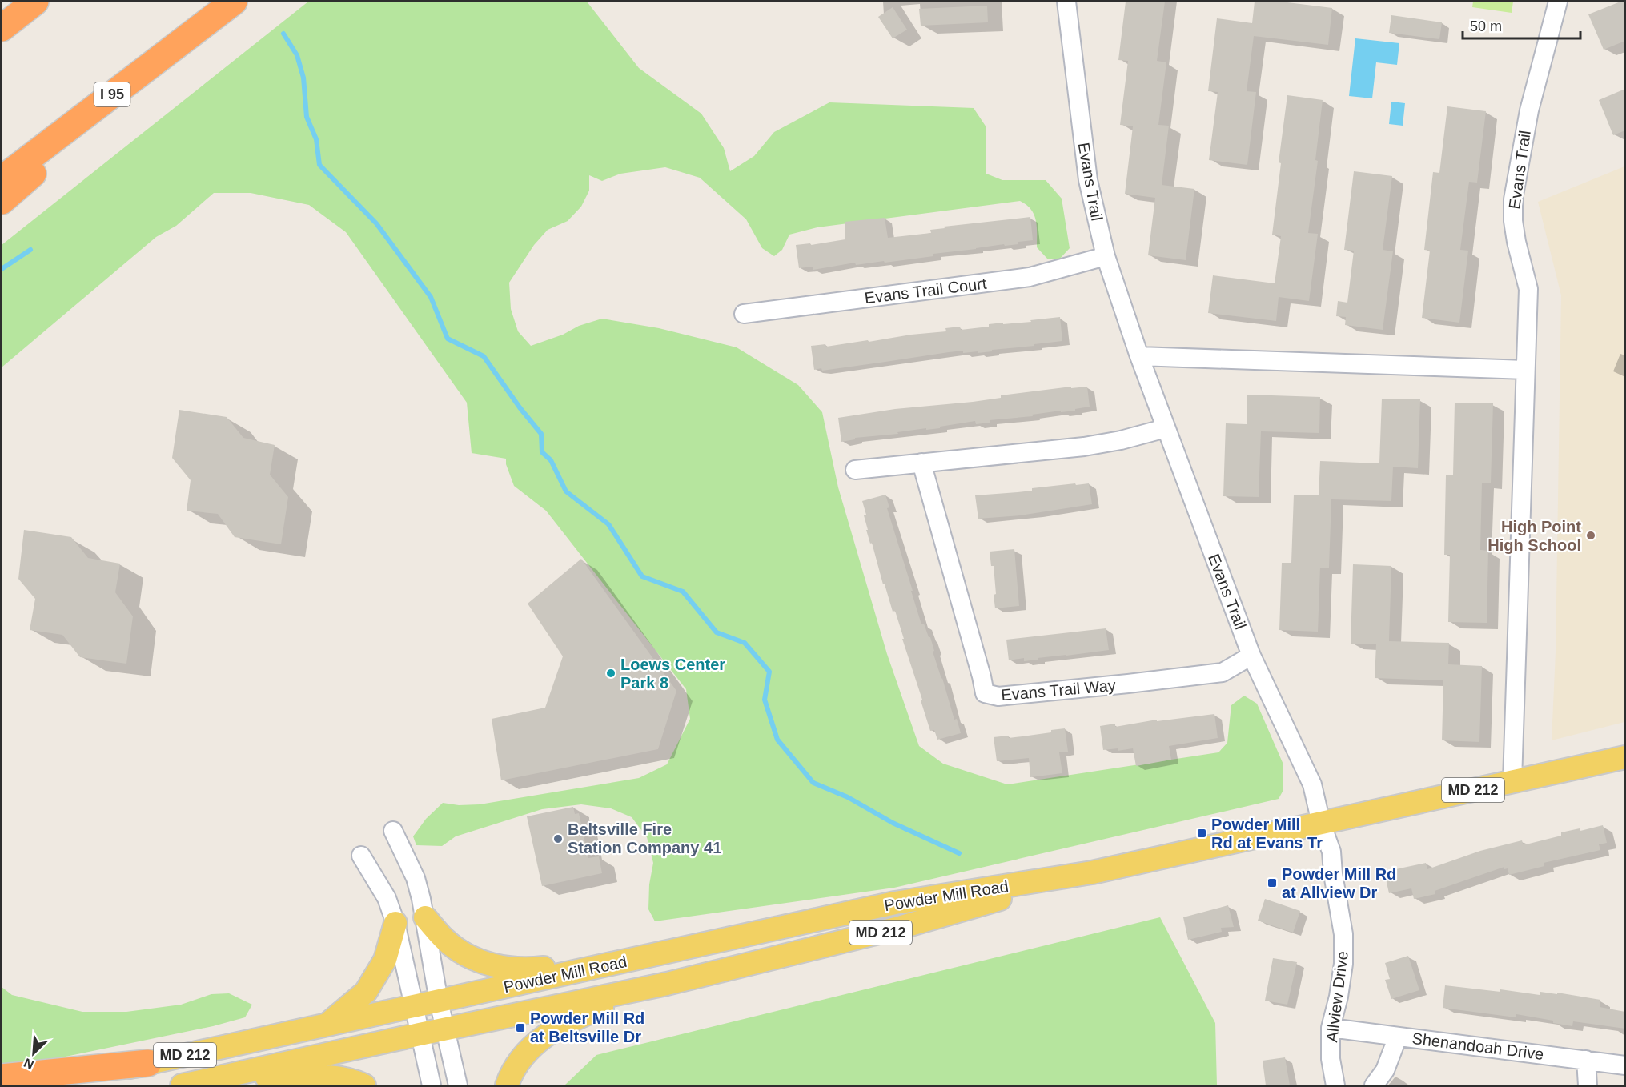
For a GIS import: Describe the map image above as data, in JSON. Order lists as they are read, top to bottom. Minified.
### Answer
{"streets":{"highway":["I 95"],"main road":["MD 212","Powder Mill Road"],"street":["Evans Trail","Evans Trail Court","Evans Trail Way","Allview Drive","Shenandoah Drive"]},"crossings":[["Evans Trail","Evans Trail Court"],["Evans Trail","Evans Trail Way"],["Evans Trail","Powder Mill Road"],["Evans Trail","Allview Drive"],["Powder Mill Road","Allview Drive"],["Allview Drive","Shenandoah Drive"]],"places":{"other":["High Point High School","Loews Center Park 8","Beltsville Fire Station Company 41"],"transit":["Powder Mill Rd at Evans Tr","Powder Mill Rd at Allview Dr","Powder Mill Rd at Beltsville Dr"]},"scale_bar":"50 m","north":"bottom left"}
